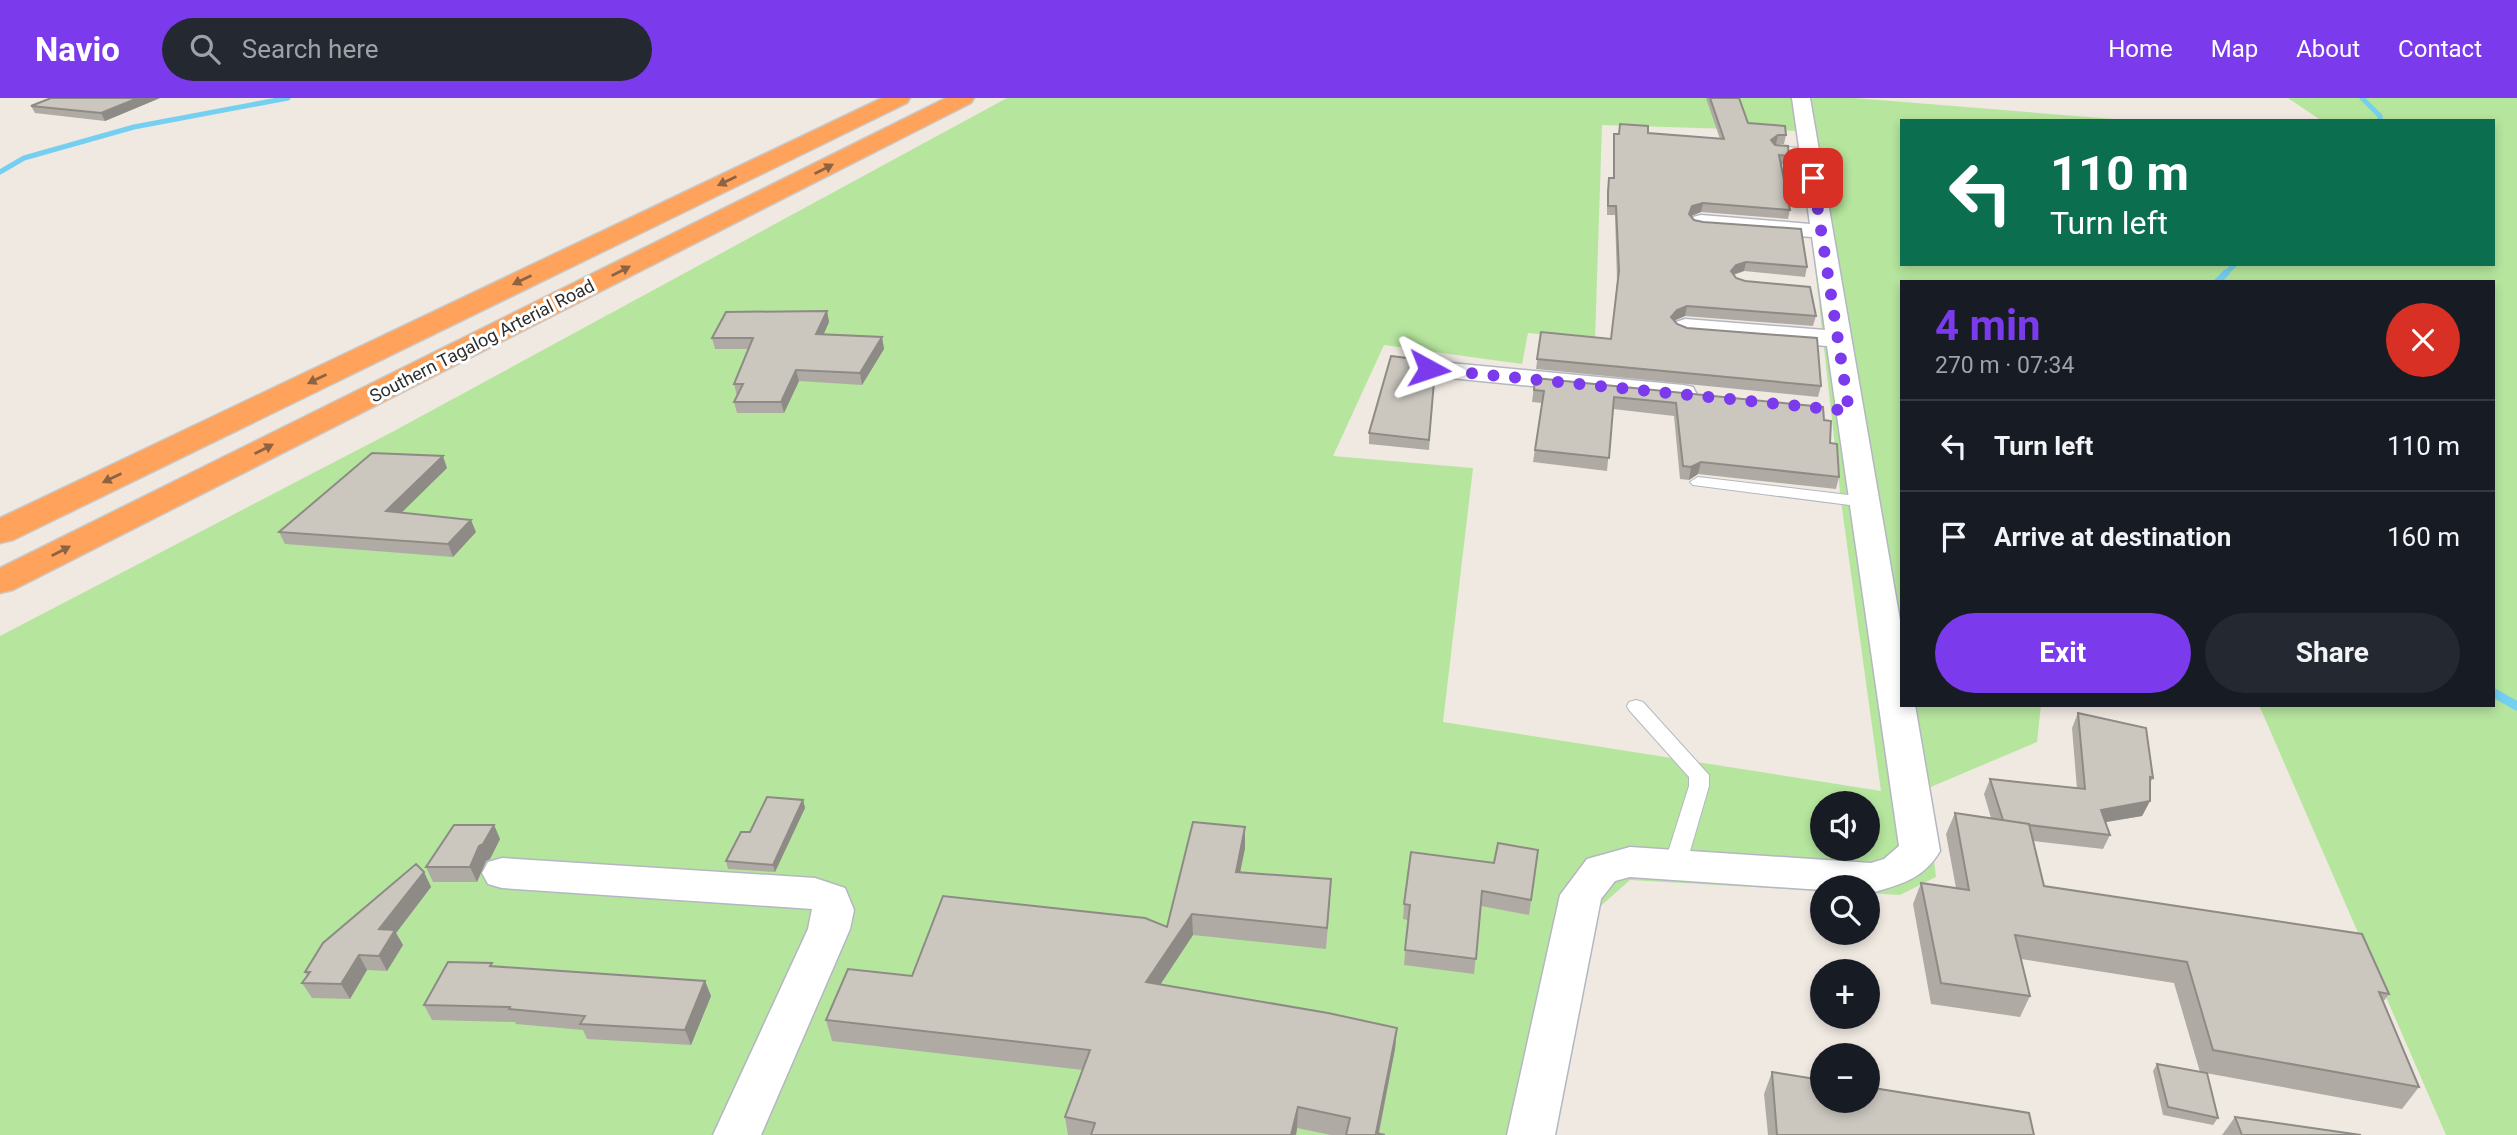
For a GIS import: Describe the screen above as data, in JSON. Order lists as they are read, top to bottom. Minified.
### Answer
{"streets":{"highway":["Southern Tagalog Arterial Road"]},"page":{"header":"Navio","search":"Search here","nav":["Home","Map","About","Contact"],"turn":["110 m","Turn left"],"heading":["4 min","270 m · 07:34"],"list":[{"name":"Turn left","value":"110 m"},{"name":"Arrive at destination","value":"160 m"}],"buttons":["Exit","Share"],"map_buttons":["+","−"]}}
